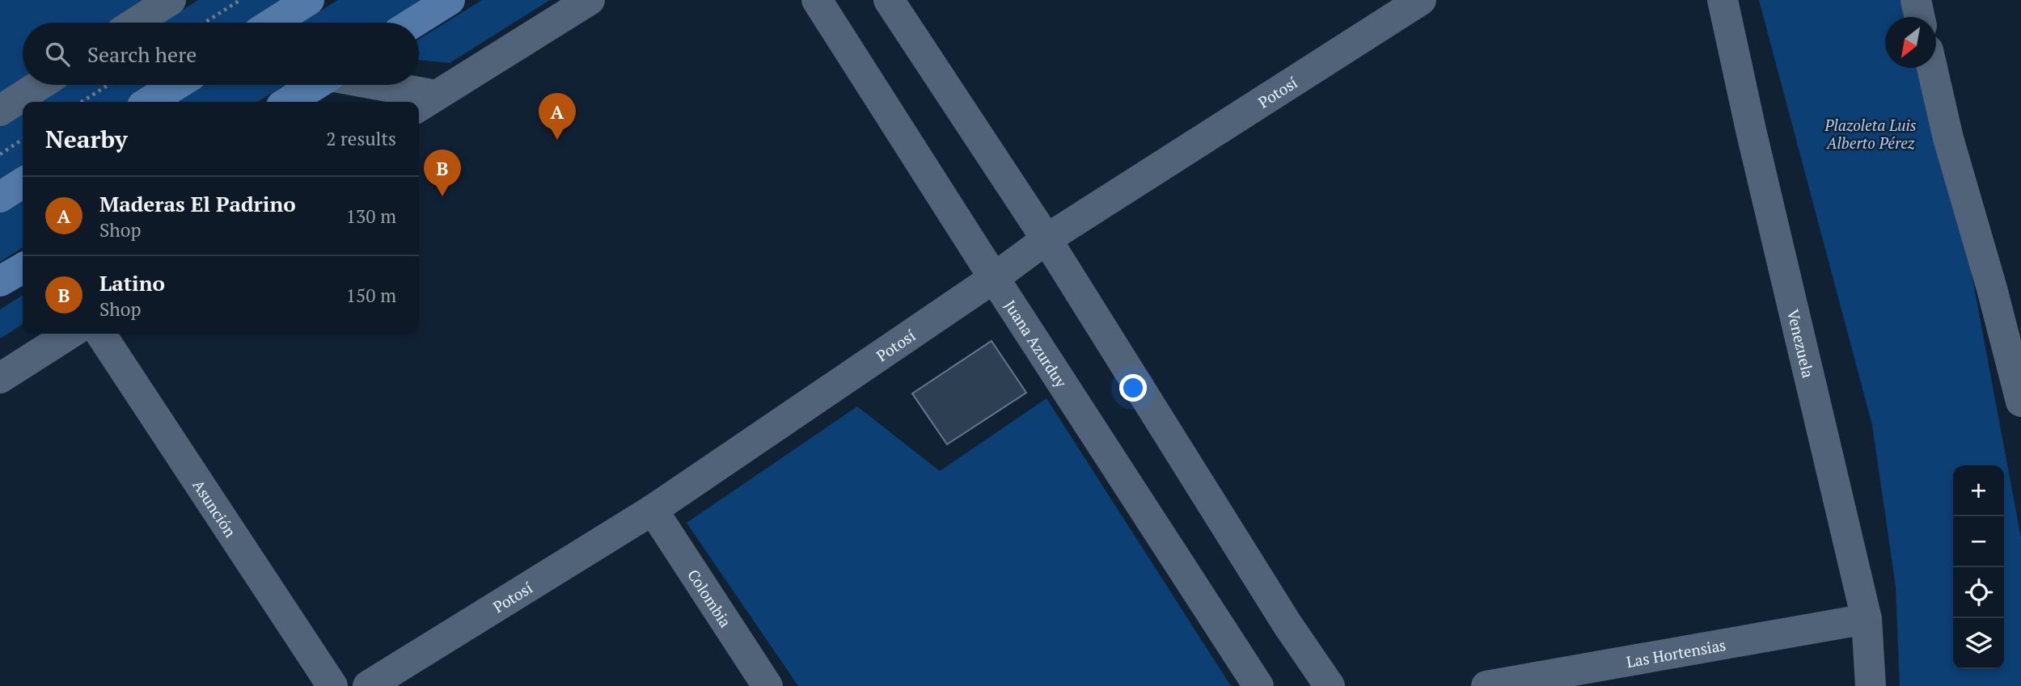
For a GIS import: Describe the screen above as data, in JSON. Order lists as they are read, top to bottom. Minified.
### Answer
{"streets":{"street":["Potosí","Venezuela","Juana Azurduy","Asunción","Colombia","Las Hortensias"]},"crossings":[["Potosí","Juana Azurduy"],["Potosí","Colombia"],["Venezuela","Las Hortensias"]],"parks":["Plazoleta Luis Alberto Pérez"],"north":"bottom left","page":{"search":"Search here","pins":["A","B"],"heading":["Nearby","2 results"],"list":[{"mark":"A","name":"Maderas El Padrino","note":"Shop","value":"130 m"},{"mark":"B","name":"Latino","note":"Shop","value":"150 m"}],"map_buttons":["+","−"]}}
